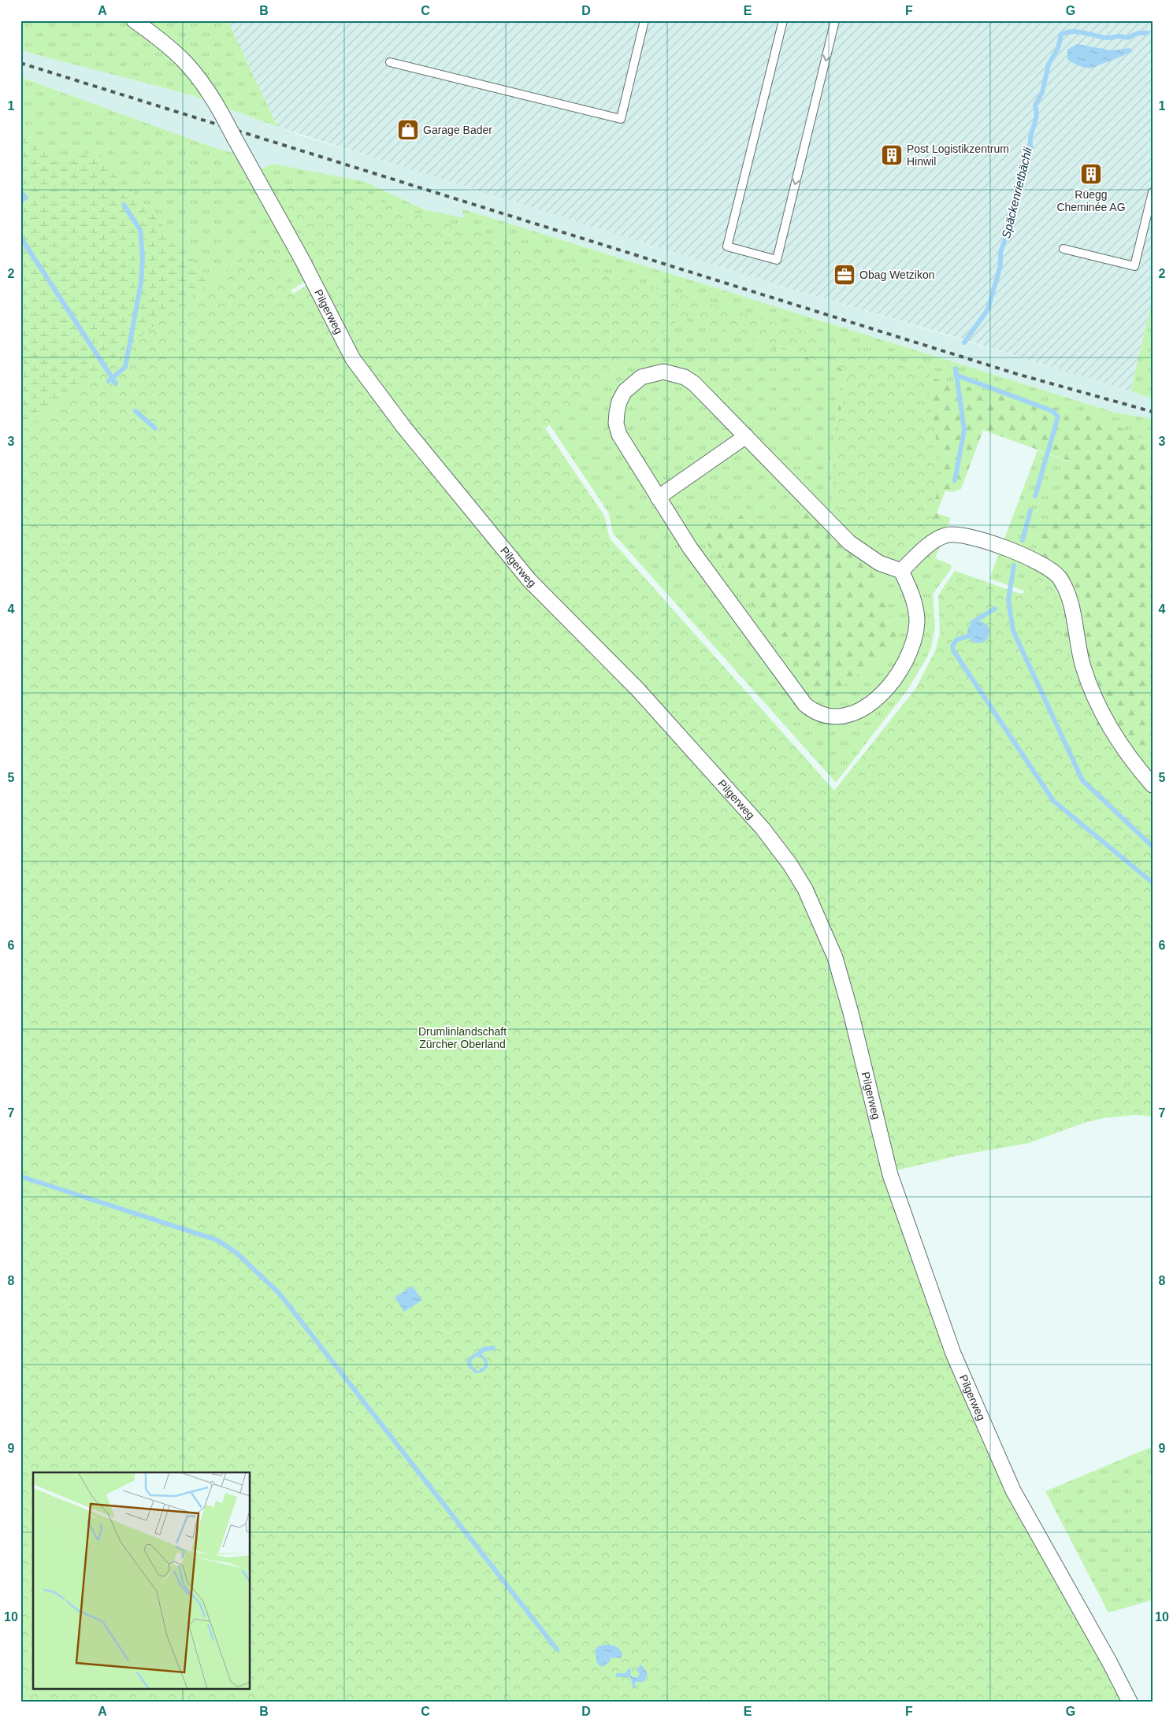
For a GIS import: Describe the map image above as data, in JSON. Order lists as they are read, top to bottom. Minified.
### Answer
{"streets":{"street":["Pilgerweg"]},"water":["Späckenrietbächli"],"parks":["Drumlinlandschaft Zürcher Oberland"],"places":{"shop":["Garage Bader"],"building":["Post Logistikzentrum Hinwil","Rüegg Cheminée AG"],"office":["Obag Wetzikon"]},"grid":{"columns":["A","B","C","D","E","F","G"],"rows":["1","2","3","4","5","6","7","8","9","10"]}}
